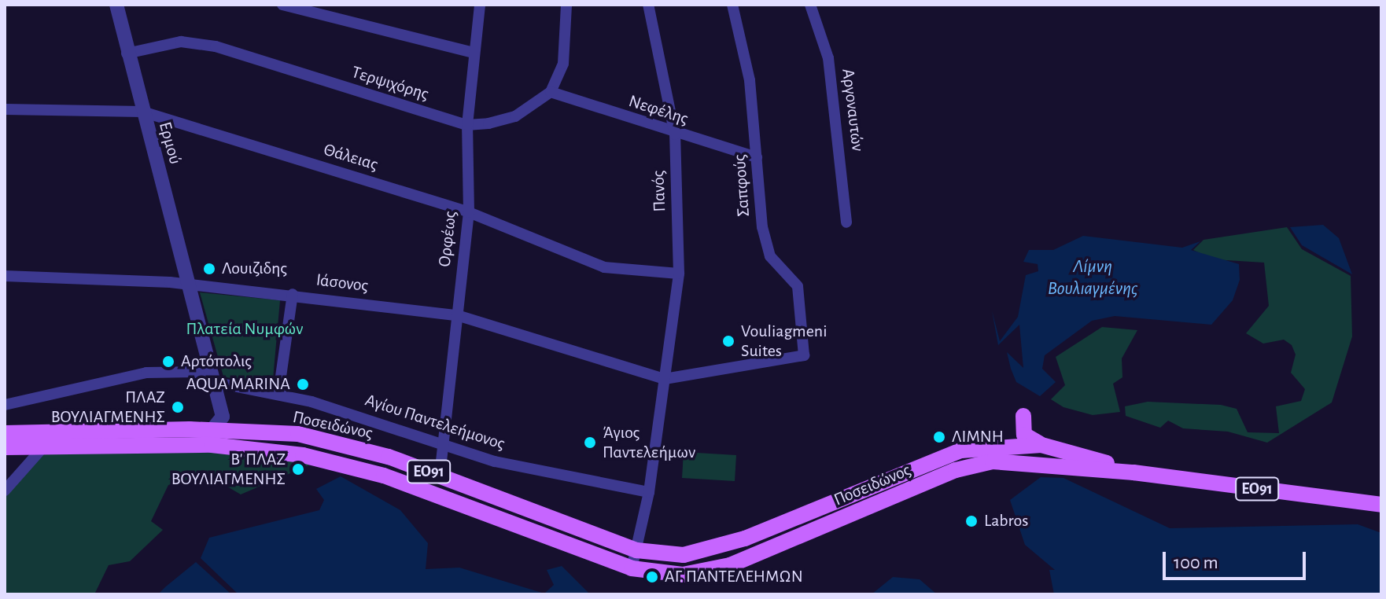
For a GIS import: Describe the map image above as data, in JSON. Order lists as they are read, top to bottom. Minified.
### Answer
{"streets":{"main road":["Ποσειδώνος","ΕΟ91"],"street":["Τερψιχόρης","Νεφέλης","Αργοναυτών","Ερμού","Θάλειας","Σαπφούς","Πανός","Ορφέως","Ιάσονος","Αγίου Παντελεήμονος"]},"crossings":[["Τερψιχόρης","Νεφέλης"],["Τερψιχόρης","Ερμού"],["Τερψιχόρης","Ορφέως"],["Νεφέλης","Σαπφούς"],["Νεφέλης","Πανός"],["Ερμού","Θάλειας"],["Ερμού","Ιάσονος"],["Ερμού","Αγίου Παντελεήμονος"],["Ερμού","Ποσειδώνος"],["Θάλειας","Πανός"],["Θάλειας","Ορφέως"],["Σαπφούς","Πανός"],["Σαπφούς","Ιάσονος"],["Πανός","Ιάσονος"],["Ορφέως","Ιάσονος"],["Ορφέως","Αγίου Παντελεήμονος"],["Ορφέως","Ποσειδώνος"]],"water":["Λίμνη Βουλιαγμένης"],"parks":["Πλατεία Νυμφών"],"places":["Λουιζιδης","Vouliagmeni Suites","Αρτόπολις","AQUA MARINA","ΠΛΑΖ ΒΟΥΛΙΑΓΜΕΝΗΣ","ΛΙΜΝΗ","Άγιος Παντελεήμων","Β' ΠΛΑΖ ΒΟΥΛΙΑΓΜΕΝΗΣ","Labros","ΑΓ. ΠΑΝΤΕΛΕΗΜΩΝ"],"scale_bar":"100 m"}
